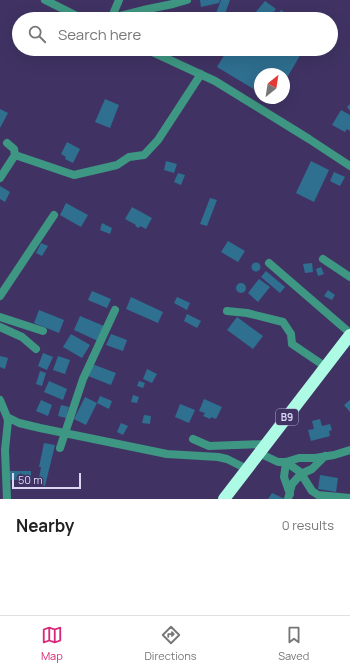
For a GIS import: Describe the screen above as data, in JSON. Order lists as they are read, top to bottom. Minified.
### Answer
{"streets":{"highway":["B9"]},"scale_bar":"50 m","north":"top right","page":{"search":"Search here","scale":"50 m","heading":["Nearby","0 results"],"nav":["Map","Directions","Saved"]}}
